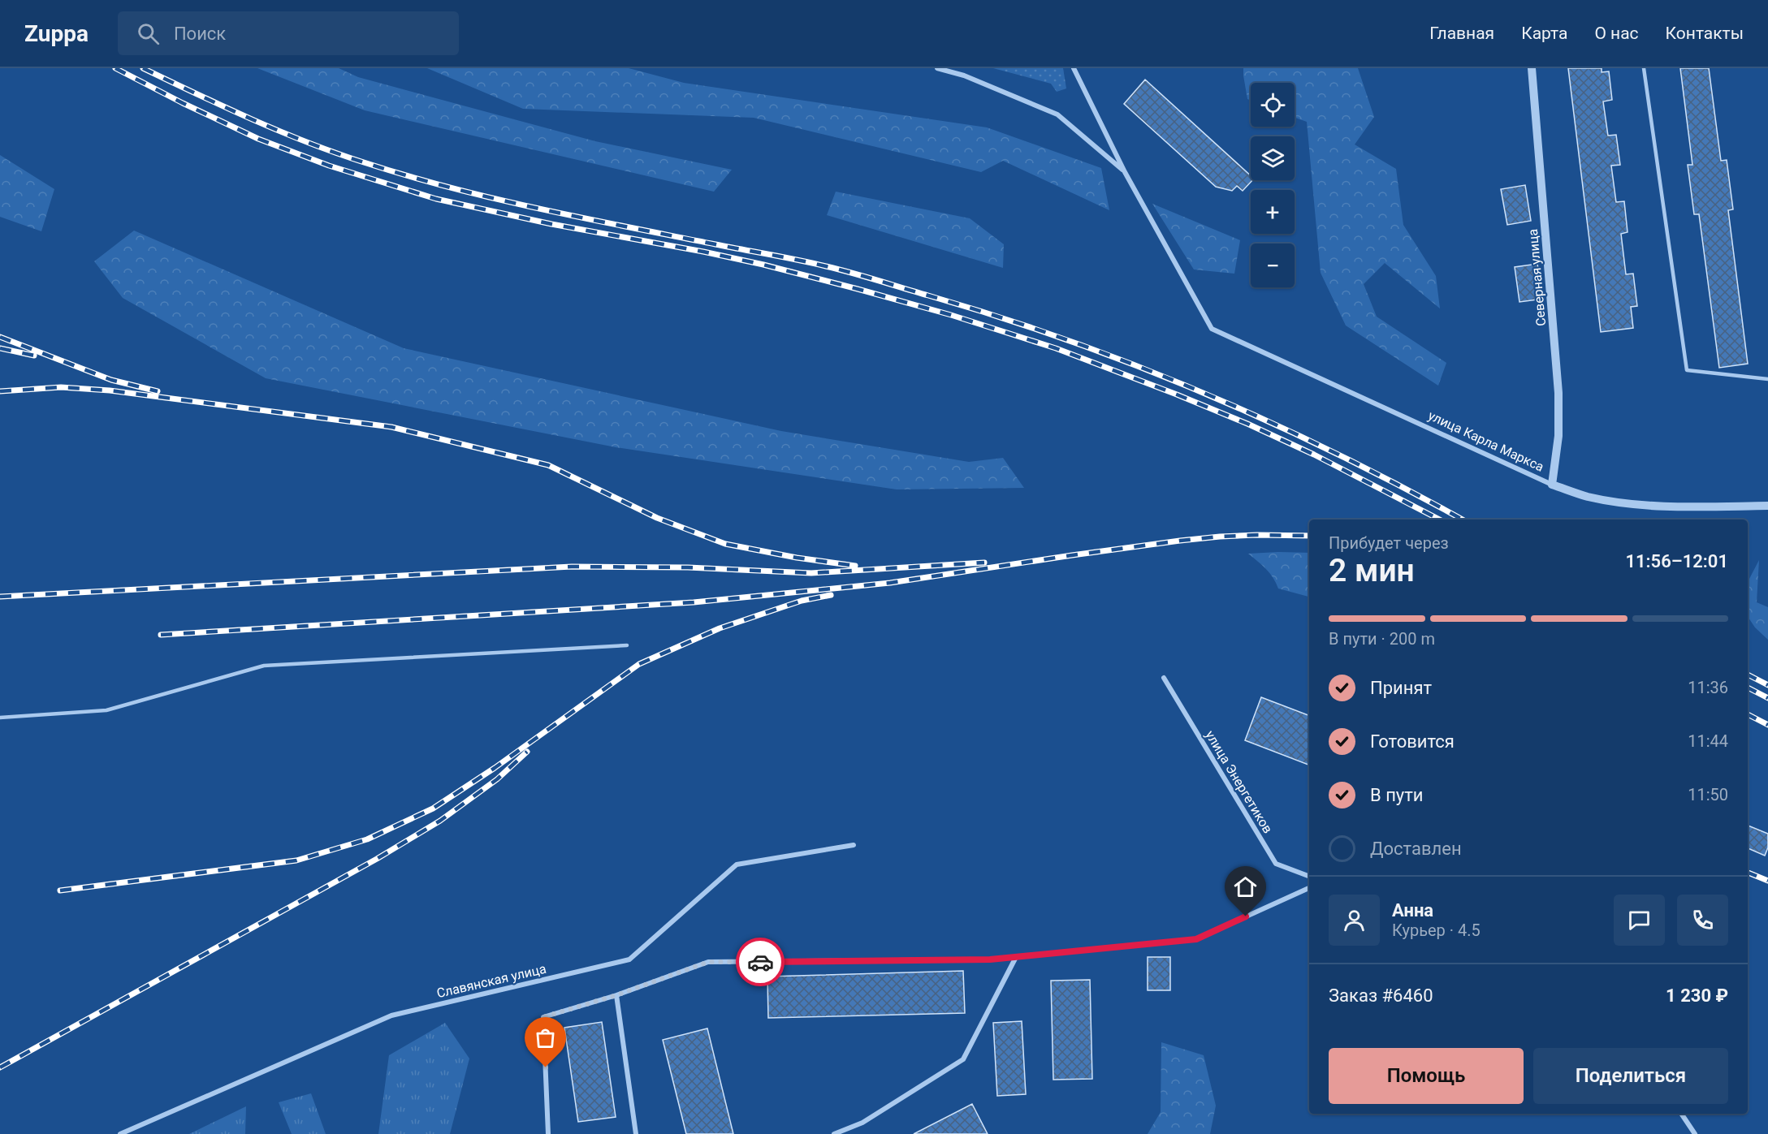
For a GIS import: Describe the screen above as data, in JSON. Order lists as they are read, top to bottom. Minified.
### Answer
{"streets":{"street":["Северная улица","улица Карла Маркса","улица Энергетиков","Славянская улица"]},"crossings":[["Северная улица","улица Карла Маркса"]],"page":{"header":"Zuppa","search":"Поиск","nav":["Главная","Карта","О нас","Контакты"],"map_buttons":["+","−"],"heading":["2 мин","Прибудет через","11:56–12:01"],"panel":["Анна","Курьер · 4.5","Заказ #6460","1 230 ₽"],"bar":"В пути · 200 m","list":[["Принят","11:36"],["Готовится","11:44"],["В пути","11:50"],"Доставлен"],"buttons":["Помощь","Поделиться"]}}
